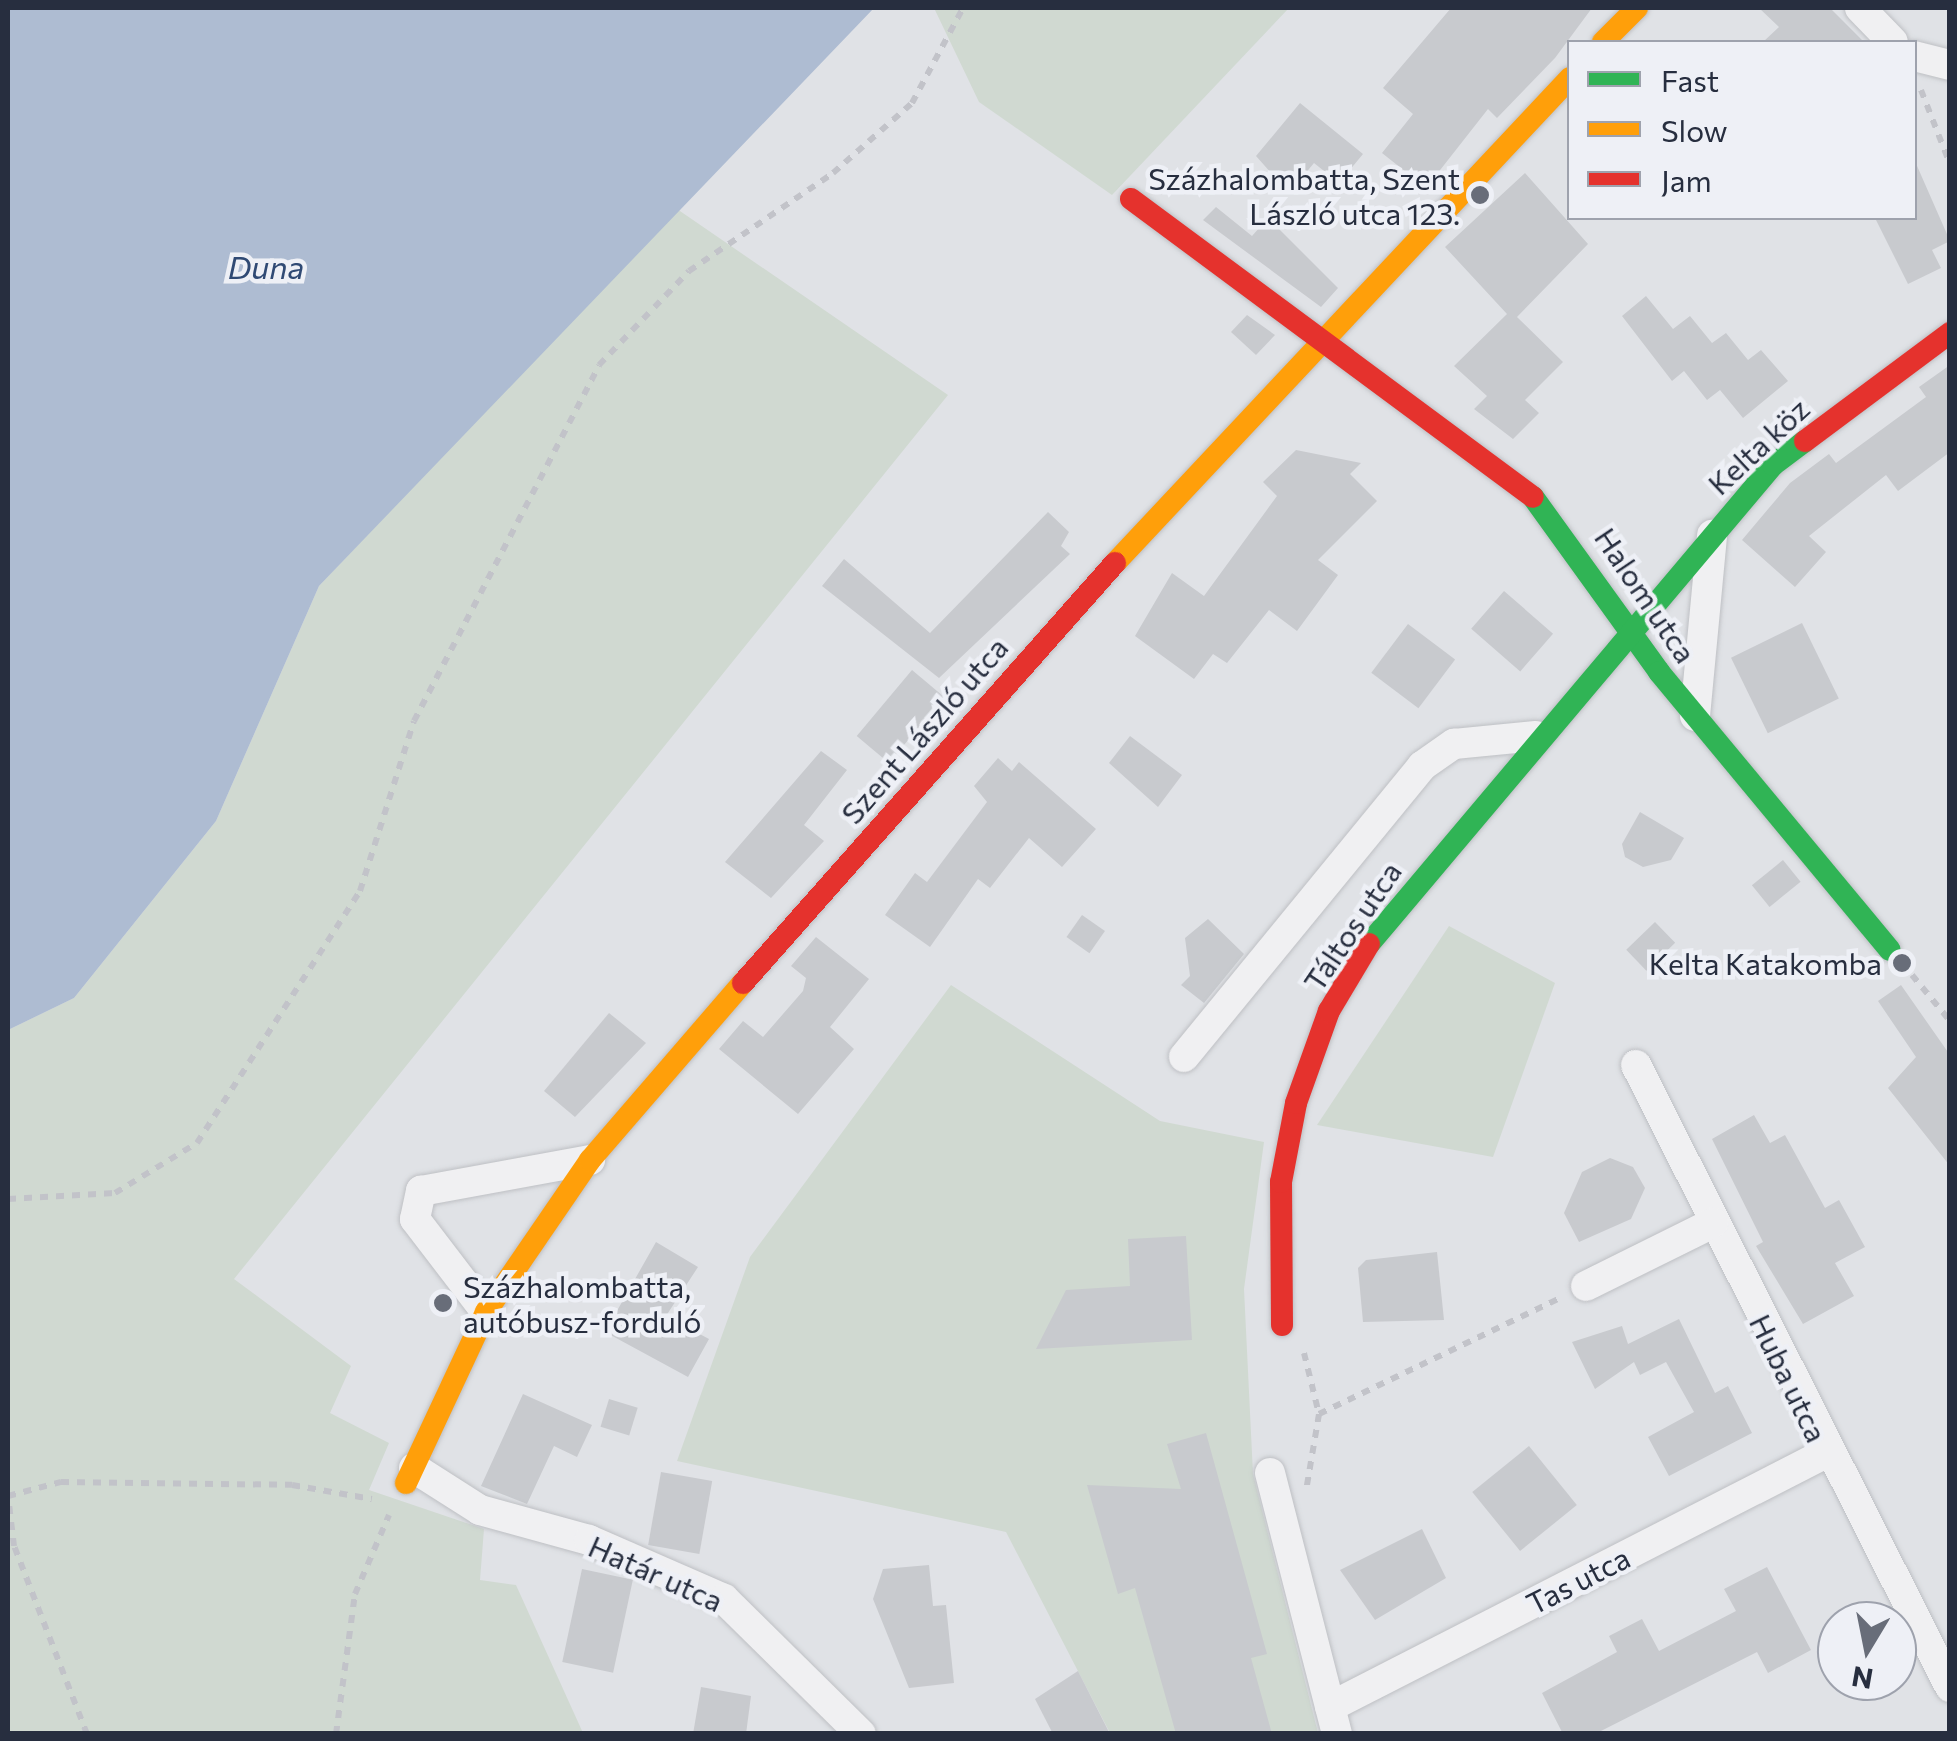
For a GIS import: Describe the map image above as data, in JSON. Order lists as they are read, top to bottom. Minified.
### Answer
{"streets":{"street":["Kelta köz","Halom utca","Szent László utca","Táltos utca","Huba utca","Határ utca","Tas utca"]},"crossings":[["Kelta köz","Halom utca"],["Kelta köz","Táltos utca"],["Halom utca","Szent László utca"],["Halom utca","Táltos utca"],["Szent László utca","Határ utca"],["Huba utca","Tas utca"]],"water":["Duna"],"places":["Százhalombatta, Szent László utca 123.","Kelta Katakomba","Százhalombatta, autóbusz-forduló"],"legend":["Fast","Slow","Jam"],"north":"bottom"}
